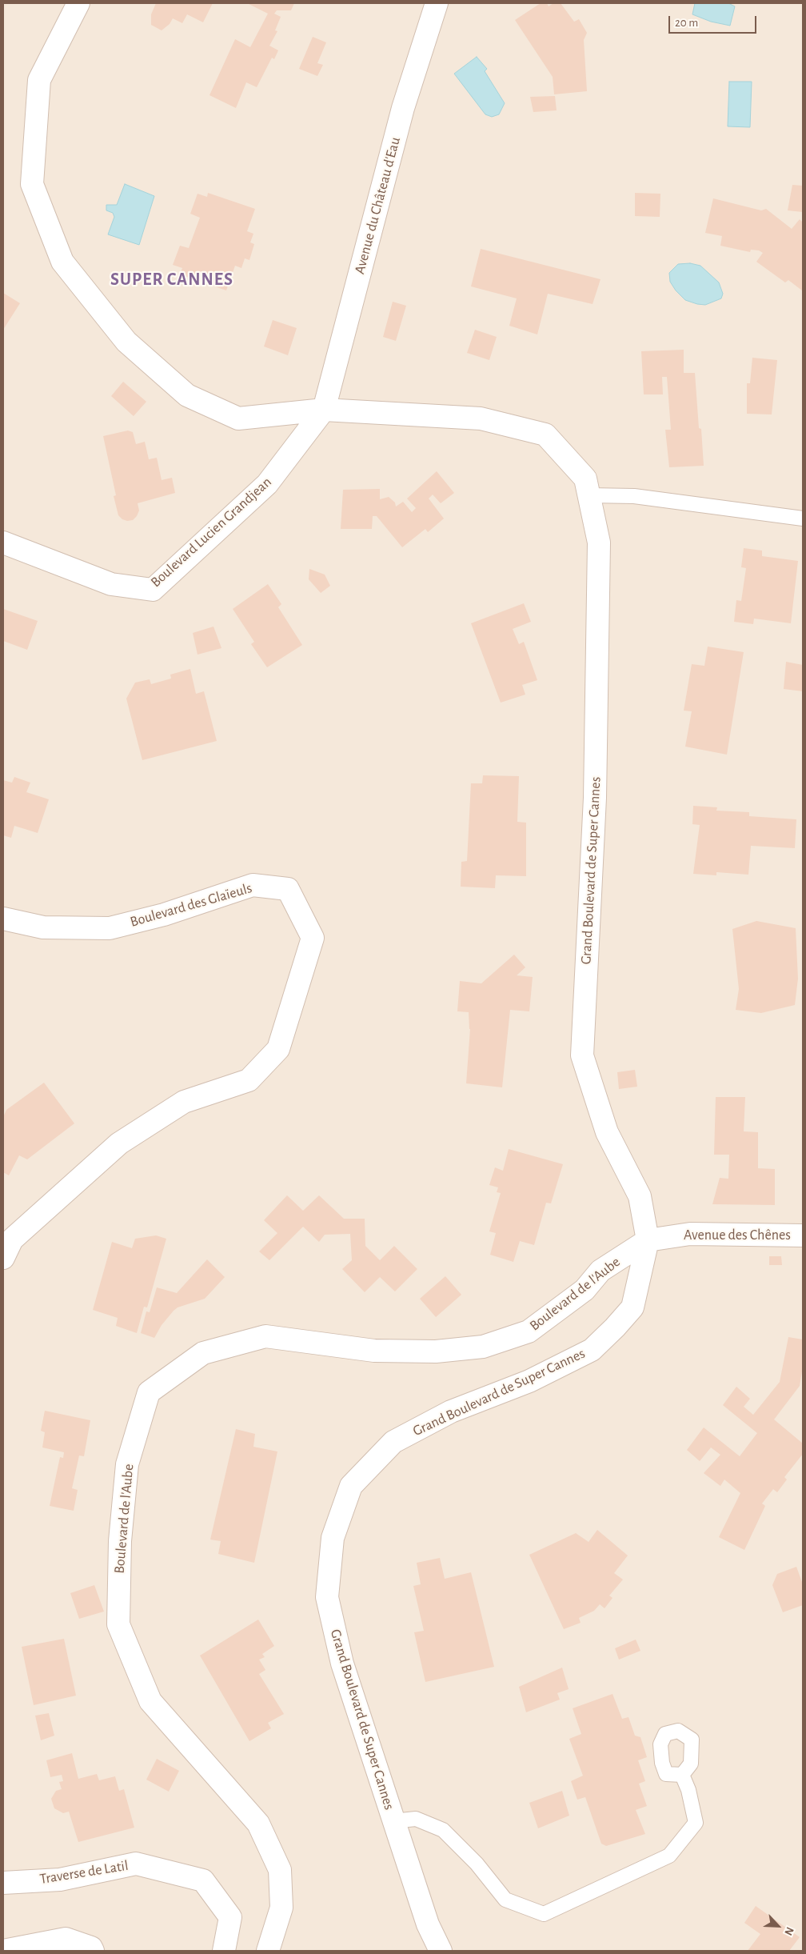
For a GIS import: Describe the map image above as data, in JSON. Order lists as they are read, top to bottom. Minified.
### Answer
{"streets":{"street":["Avenue du Château d'Eau","Boulevard Lucien Grandjean","Grand Boulevard de Super Cannes","Boulevard des Glaïeuls","Avenue des Chênes","Boulevard de l'Aube","Traverse de Latil"]},"crossings":[["Avenue du Château d'Eau","Boulevard Lucien Grandjean"],["Avenue du Château d'Eau","Grand Boulevard de Super Cannes"],["Boulevard Lucien Grandjean","Grand Boulevard de Super Cannes"],["Grand Boulevard de Super Cannes","Avenue des Chênes"],["Grand Boulevard de Super Cannes","Boulevard de l'Aube"],["Avenue des Chênes","Boulevard de l'Aube"]],"districts":["SUPER CANNES"],"scale_bar":"20 m","north":"bottom right"}
